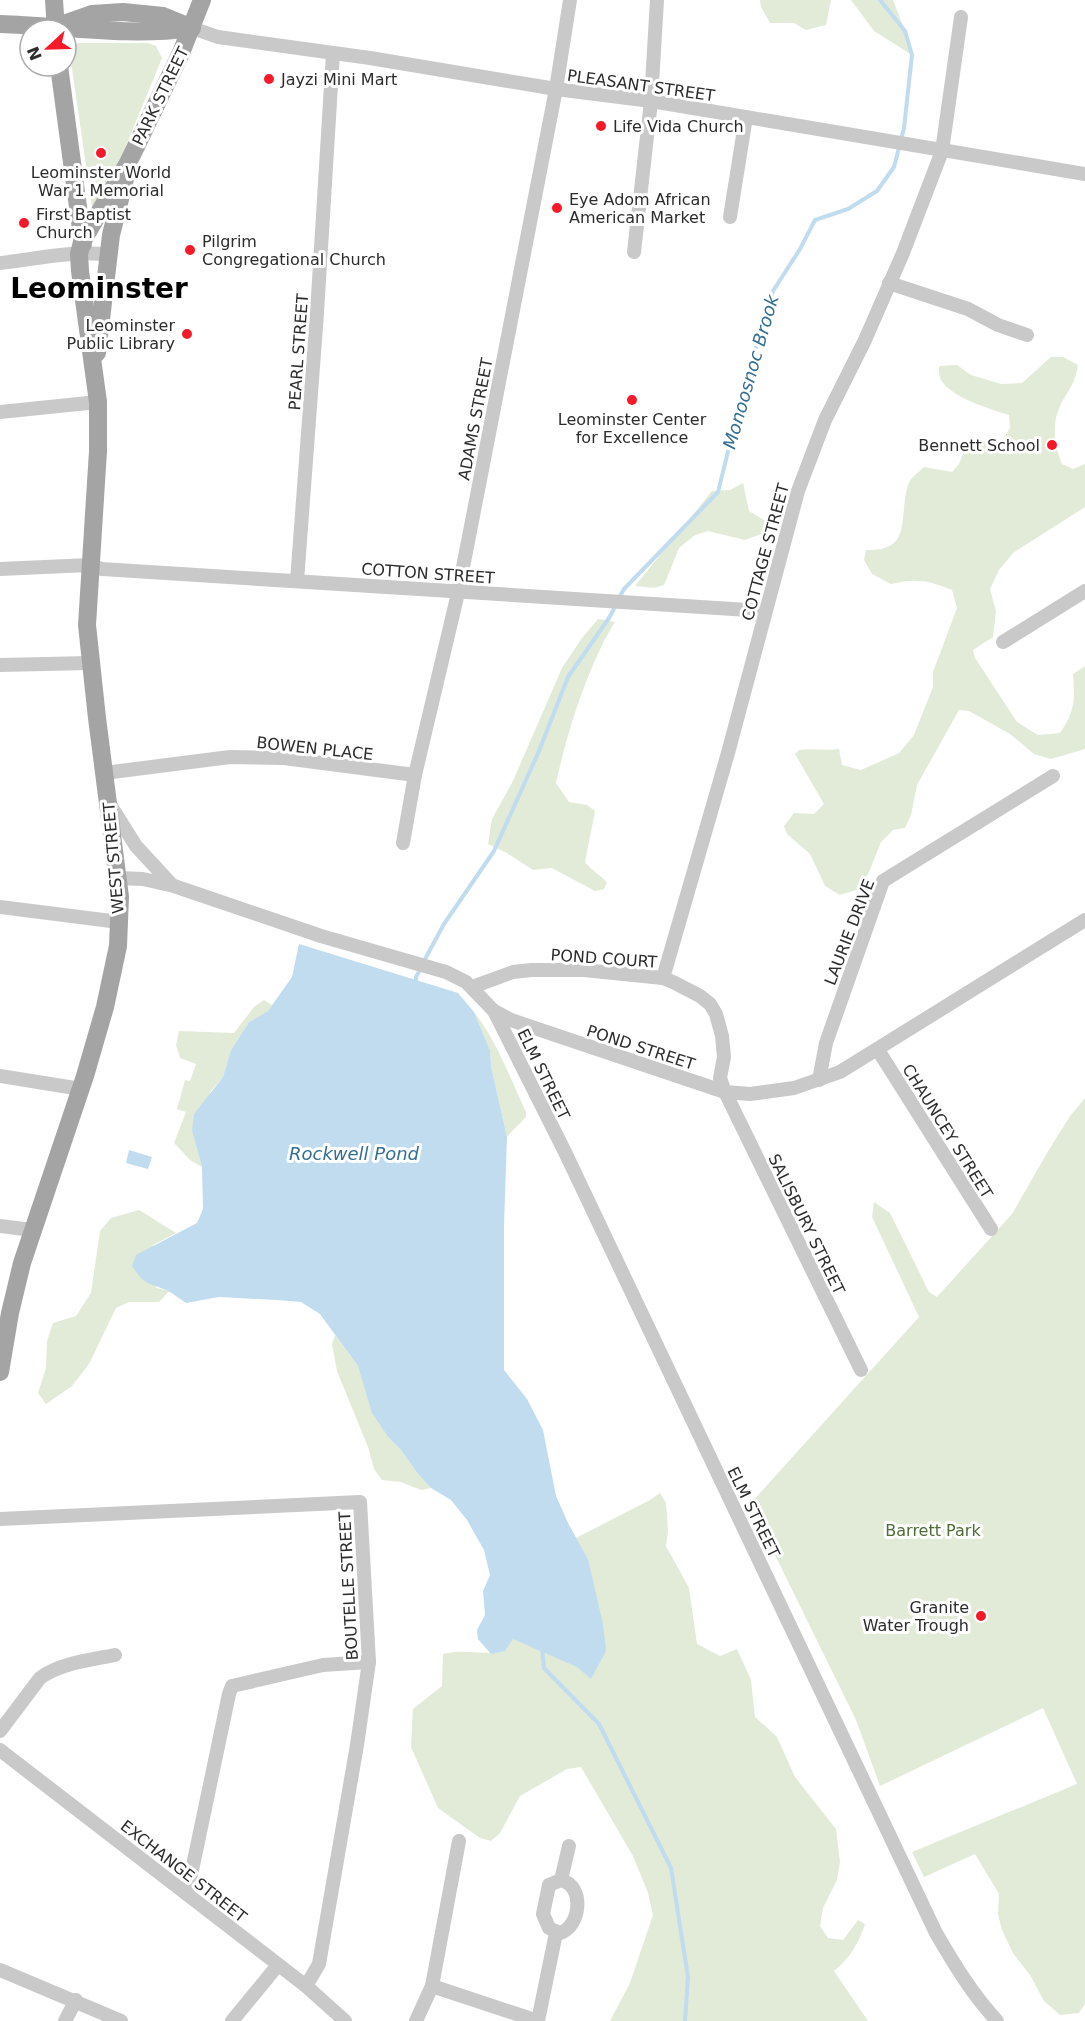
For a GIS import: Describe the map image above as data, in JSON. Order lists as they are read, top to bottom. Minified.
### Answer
{"streets":{"main road":["PARK STREET","WEST STREET"],"street":["PLEASANT STREET","PEARL STREET","ADAMS STREET","COTTAGE STREET","COTTON STREET","BOWEN PLACE","LAURIE DRIVE","POND COURT","POND STREET","ELM STREET","CHAUNCEY STREET","SALISBURY STREET","BOUTELLE STREET","EXCHANGE STREET"]},"crossings":[["PLEASANT STREET","PARK STREET"],["PLEASANT STREET","PEARL STREET"],["PLEASANT STREET","ADAMS STREET"],["PLEASANT STREET","COTTAGE STREET"],["PARK STREET","WEST STREET"],["PEARL STREET","COTTON STREET"],["ADAMS STREET","COTTON STREET"],["ADAMS STREET","BOWEN PLACE"],["COTTAGE STREET","COTTON STREET"],["COTTAGE STREET","POND COURT"],["COTTON STREET","WEST STREET"],["BOWEN PLACE","WEST STREET"],["WEST STREET","POND STREET"],["LAURIE DRIVE","POND STREET"],["POND COURT","POND STREET"],["POND COURT","SALISBURY STREET"],["POND STREET","ELM STREET"],["POND STREET","CHAUNCEY STREET"],["POND STREET","SALISBURY STREET"],["BOUTELLE STREET","EXCHANGE STREET"]],"districts":["Leominster"],"water":["Monoosnoc Brook","Rockwell Pond"],"parks":["Barrett Park"],"places":["Jayzi Mini Mart","Life Vida Church","Leominster World War 1 Memorial","Eye Adom African American Market","First Baptist Church","Pilgrim Congregational Church","Leominster Public Library","Leominster Center for Excellence","Bennett School","Granite Water Trough"],"north":"left"}
